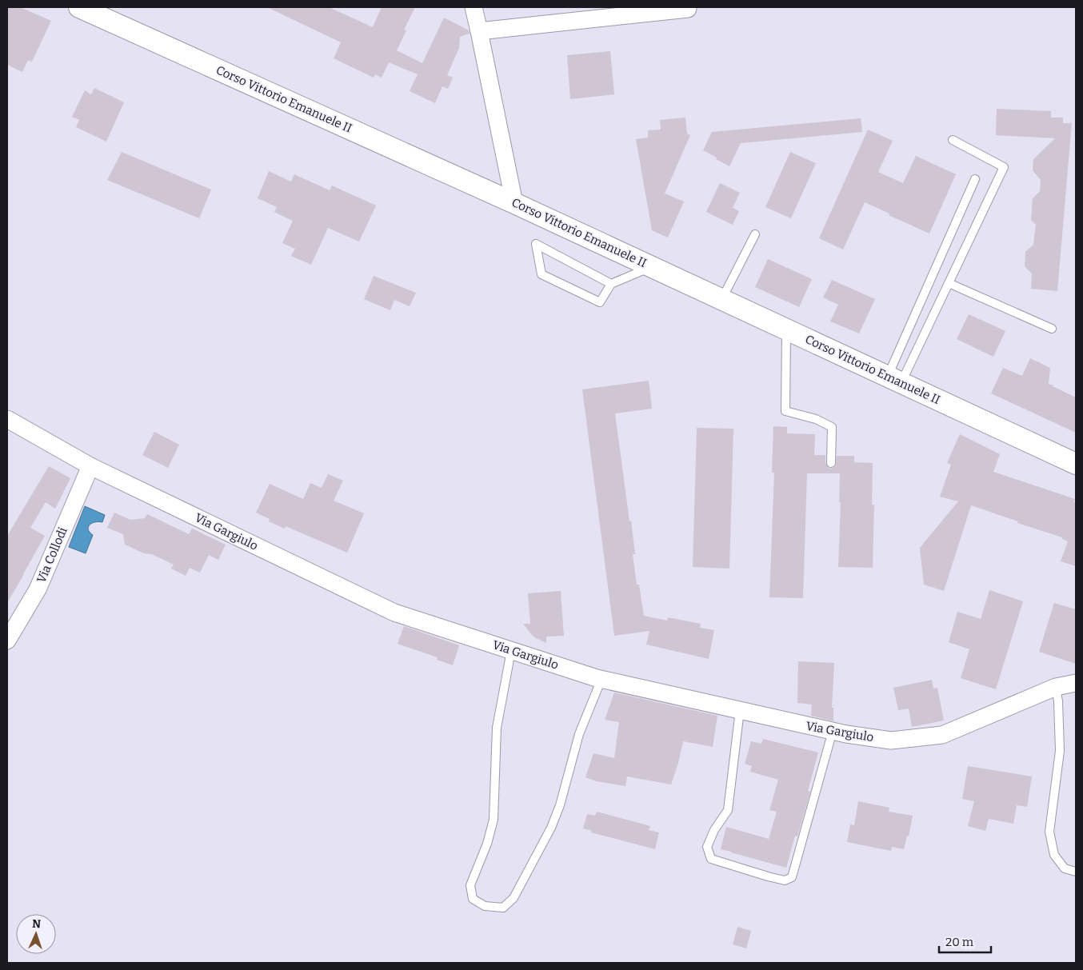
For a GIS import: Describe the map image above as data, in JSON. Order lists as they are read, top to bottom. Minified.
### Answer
{"streets":{"street":["Corso Vittorio Emanuele II","Via Gargiulo","Via Collodi"]},"crossings":[["Via Gargiulo","Via Collodi"]],"scale_bar":"20 m","north":"top"}
